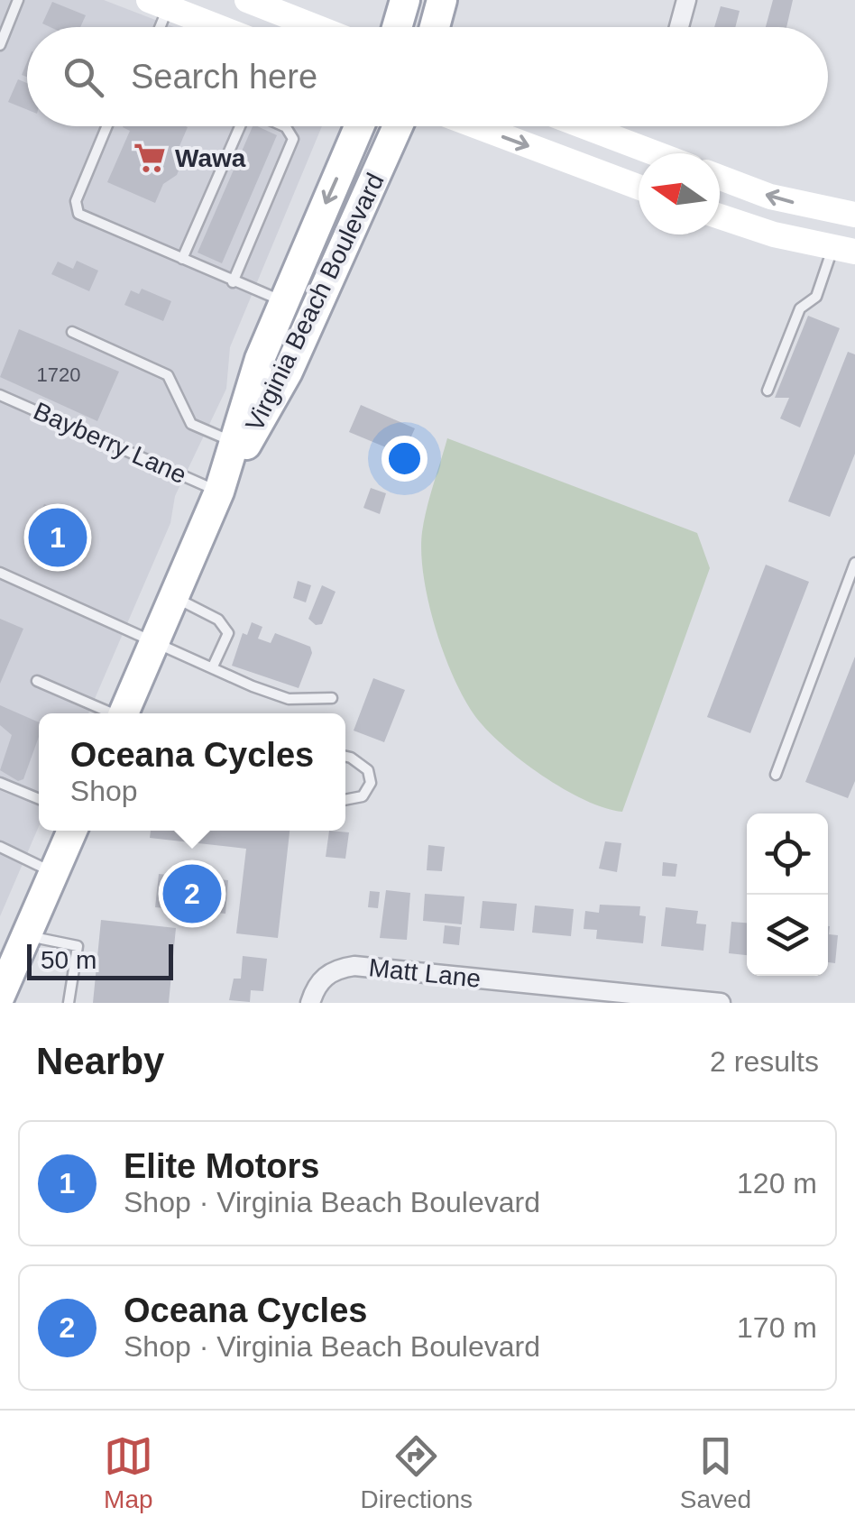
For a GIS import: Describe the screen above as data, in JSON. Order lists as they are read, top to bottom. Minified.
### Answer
{"streets":{"main road":["Virginia Beach Boulevard"],"street":["Matt Lane"],"lane":["Bayberry Lane"]},"crossings":[["Virginia Beach Boulevard","Bayberry Lane"]],"places":{"supermarket":["Wawa"]},"house_numbers":["1720"],"scale_bar":"50 m","north":"left","page":{"search":"Search here","pins":["1","2"],"popup":["Oceana Cycles","Shop"],"scale":"50 m","heading":["Nearby","2 results"],"list":[{"mark":"1","name":"Elite Motors","note":"Shop · Virginia Beach Boulevard","value":"120 m"},{"mark":"2","name":"Oceana Cycles","note":"Shop · Virginia Beach Boulevard","value":"170 m"}],"nav":["Map","Directions","Saved"]}}
